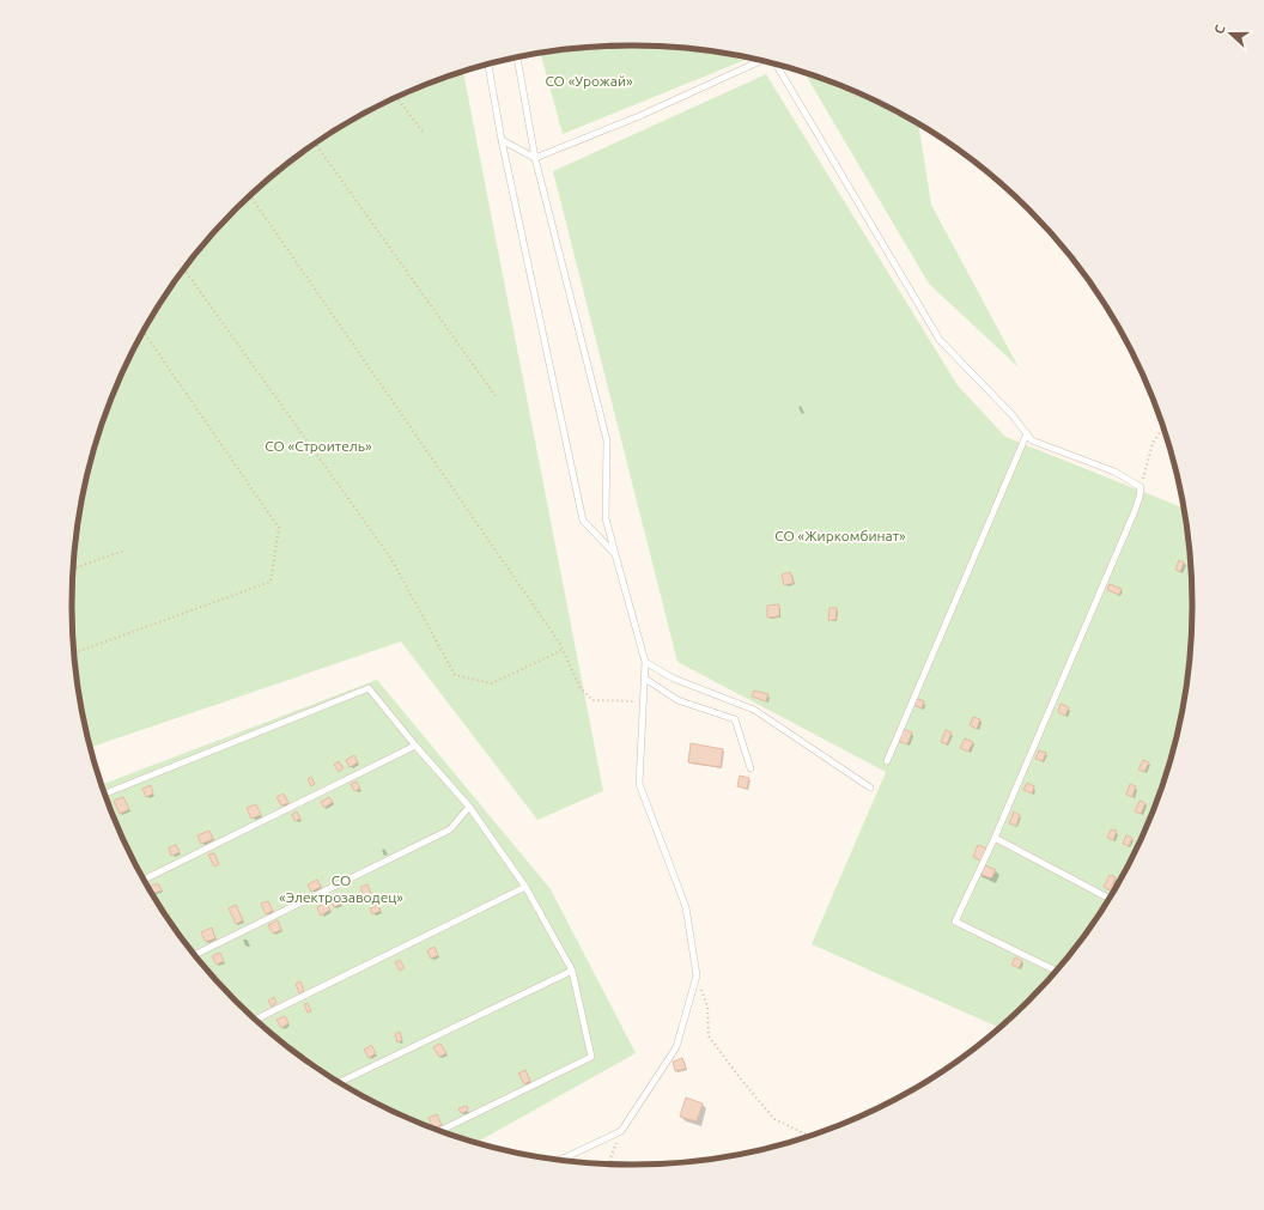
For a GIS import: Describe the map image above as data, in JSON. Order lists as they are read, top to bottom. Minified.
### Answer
{"parks":["СО «Урожай»","СО «Строитель»","СО «Жиркомбинат»","СО «Электрозаводец»"],"north":"left"}
